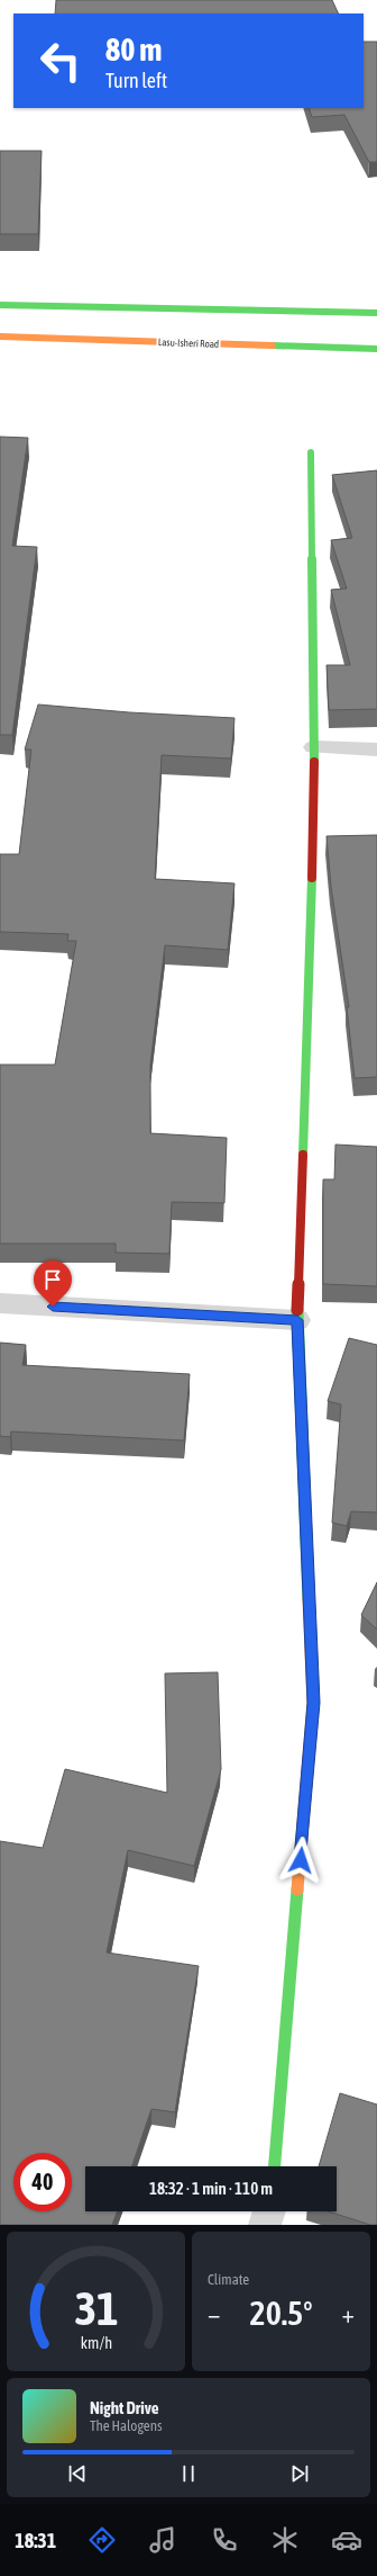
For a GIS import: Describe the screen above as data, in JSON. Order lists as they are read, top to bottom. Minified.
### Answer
{"streets":{"street":["Lasu-Isheri Road"]},"page":{"turn":["80 m","Turn left"],"limit":"40","trip":"18:32 · 1 min · 110 m","tile":"Climate","heat":["−","20.5°","+"],"song":["Night Drive","The Halogens"],"tabs":"18:31","gauge":["31","km/h"]}}
